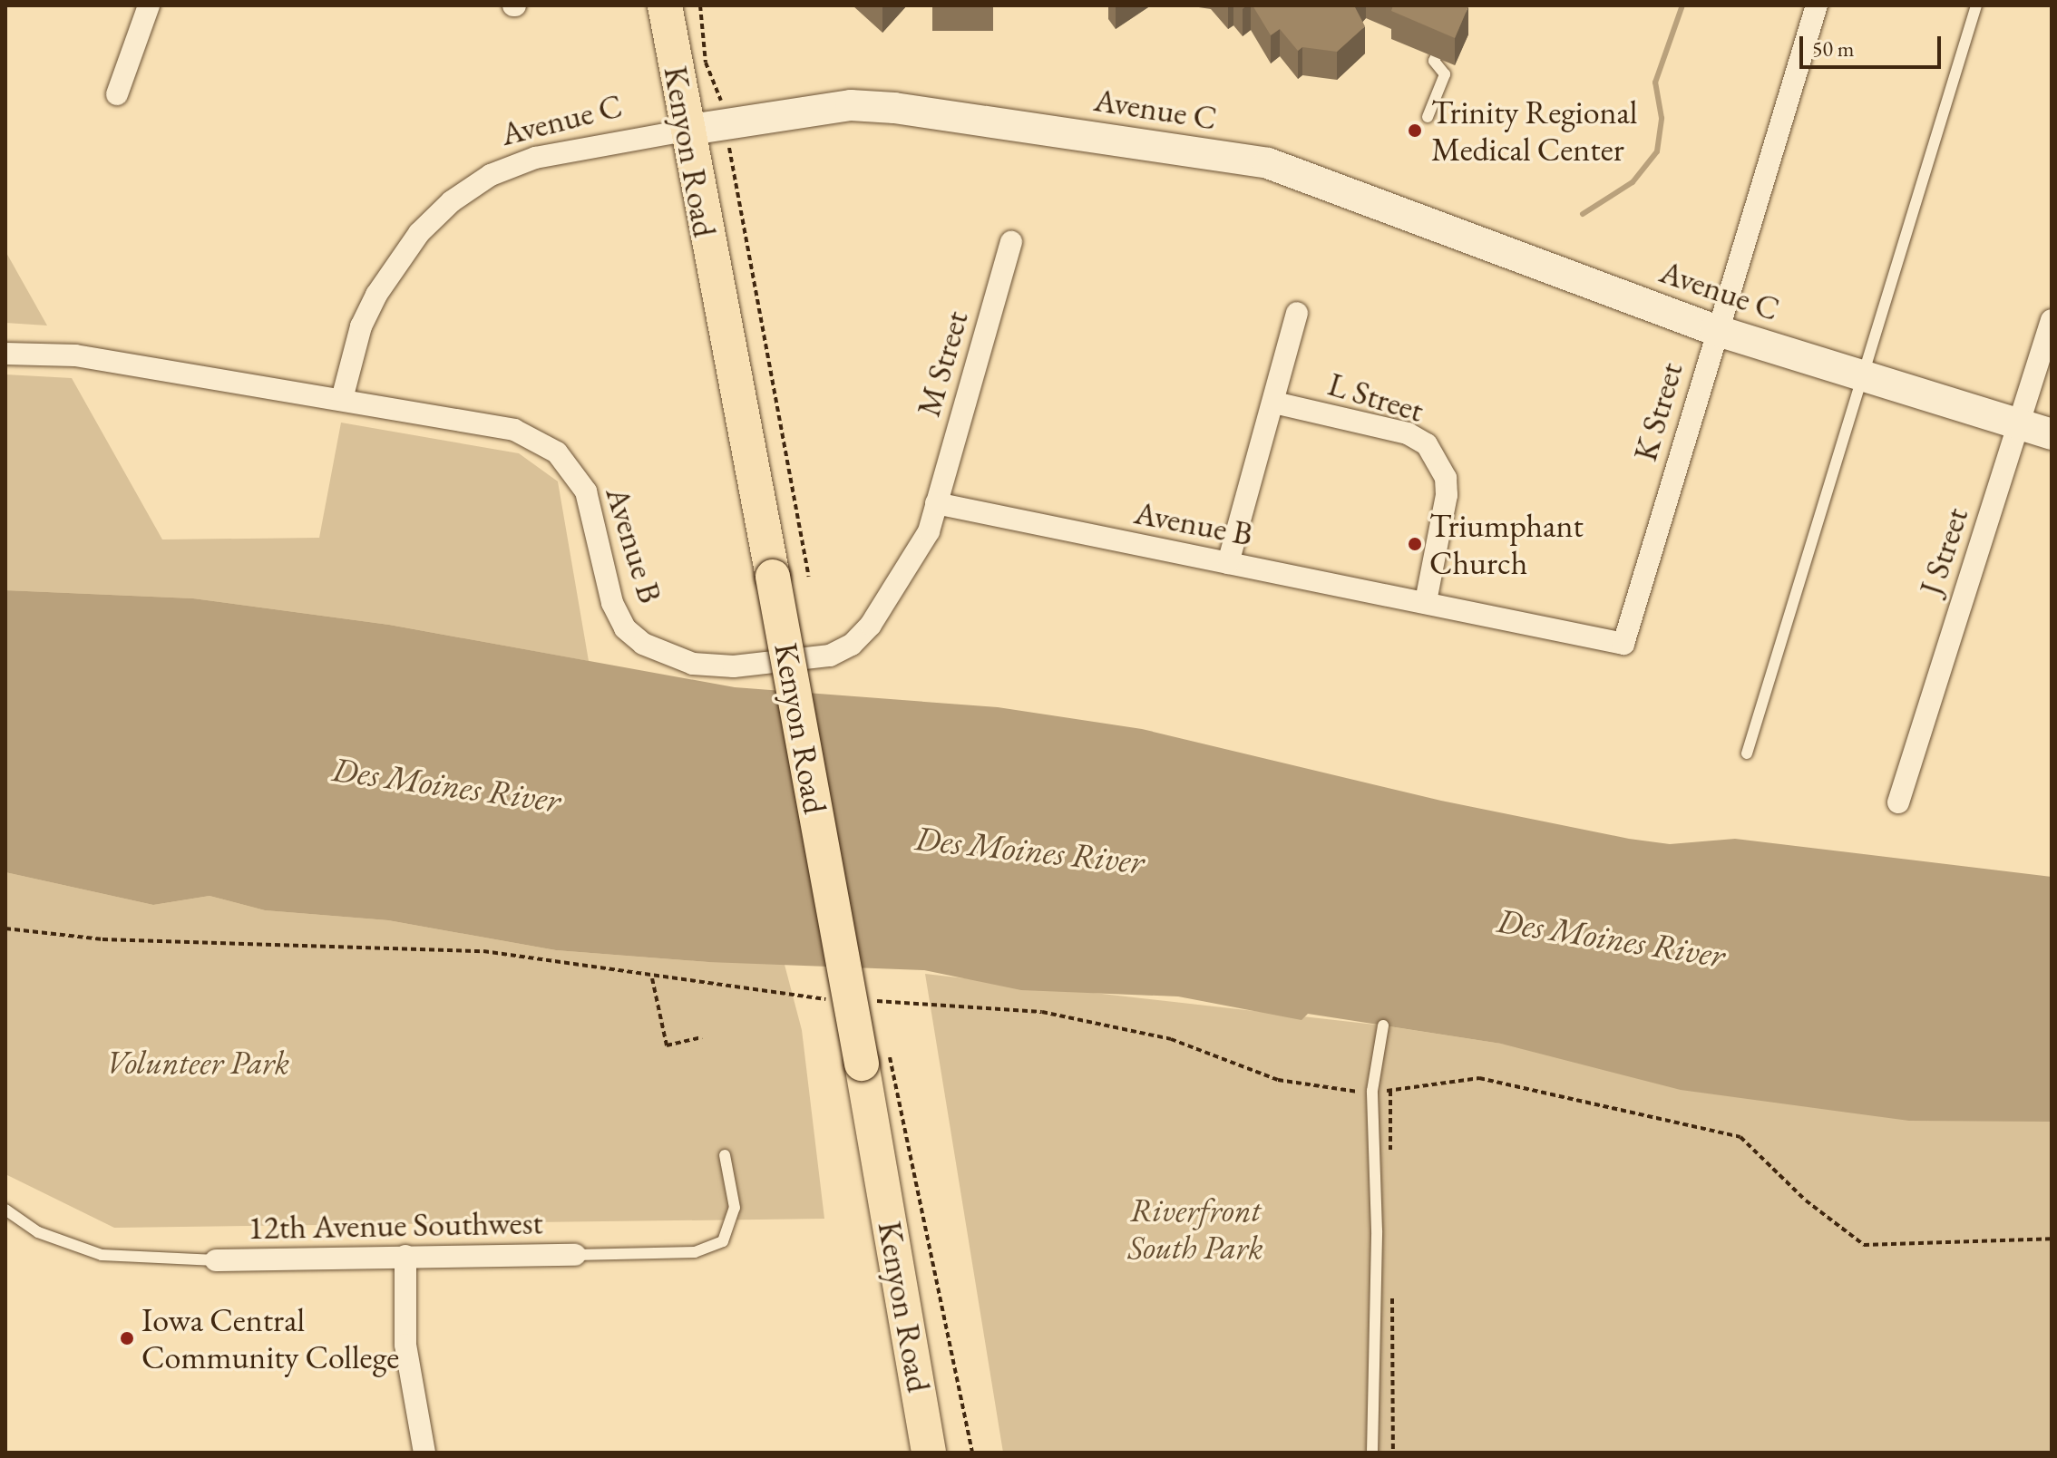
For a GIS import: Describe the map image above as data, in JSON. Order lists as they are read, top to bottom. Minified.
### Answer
{"streets":{"main road":["Kenyon Road"],"street":["Avenue C","M Street","L Street","K Street","Avenue B","J Street","12th Avenue Southwest"]},"crossings":[["Avenue C","Kenyon Road"],["Avenue C","K Street"],["Avenue C","Avenue B"],["Avenue C","J Street"],["M Street","Avenue B"],["L Street","K Street"],["L Street","Avenue B"],["K Street","Avenue B"]],"water":["Des Moines River"],"parks":["Volunteer Park","Riverfront South Park"],"places":["Trinity Regional Medical Center","Triumphant Church","Iowa Central Community College"],"scale_bar":"50 m"}
